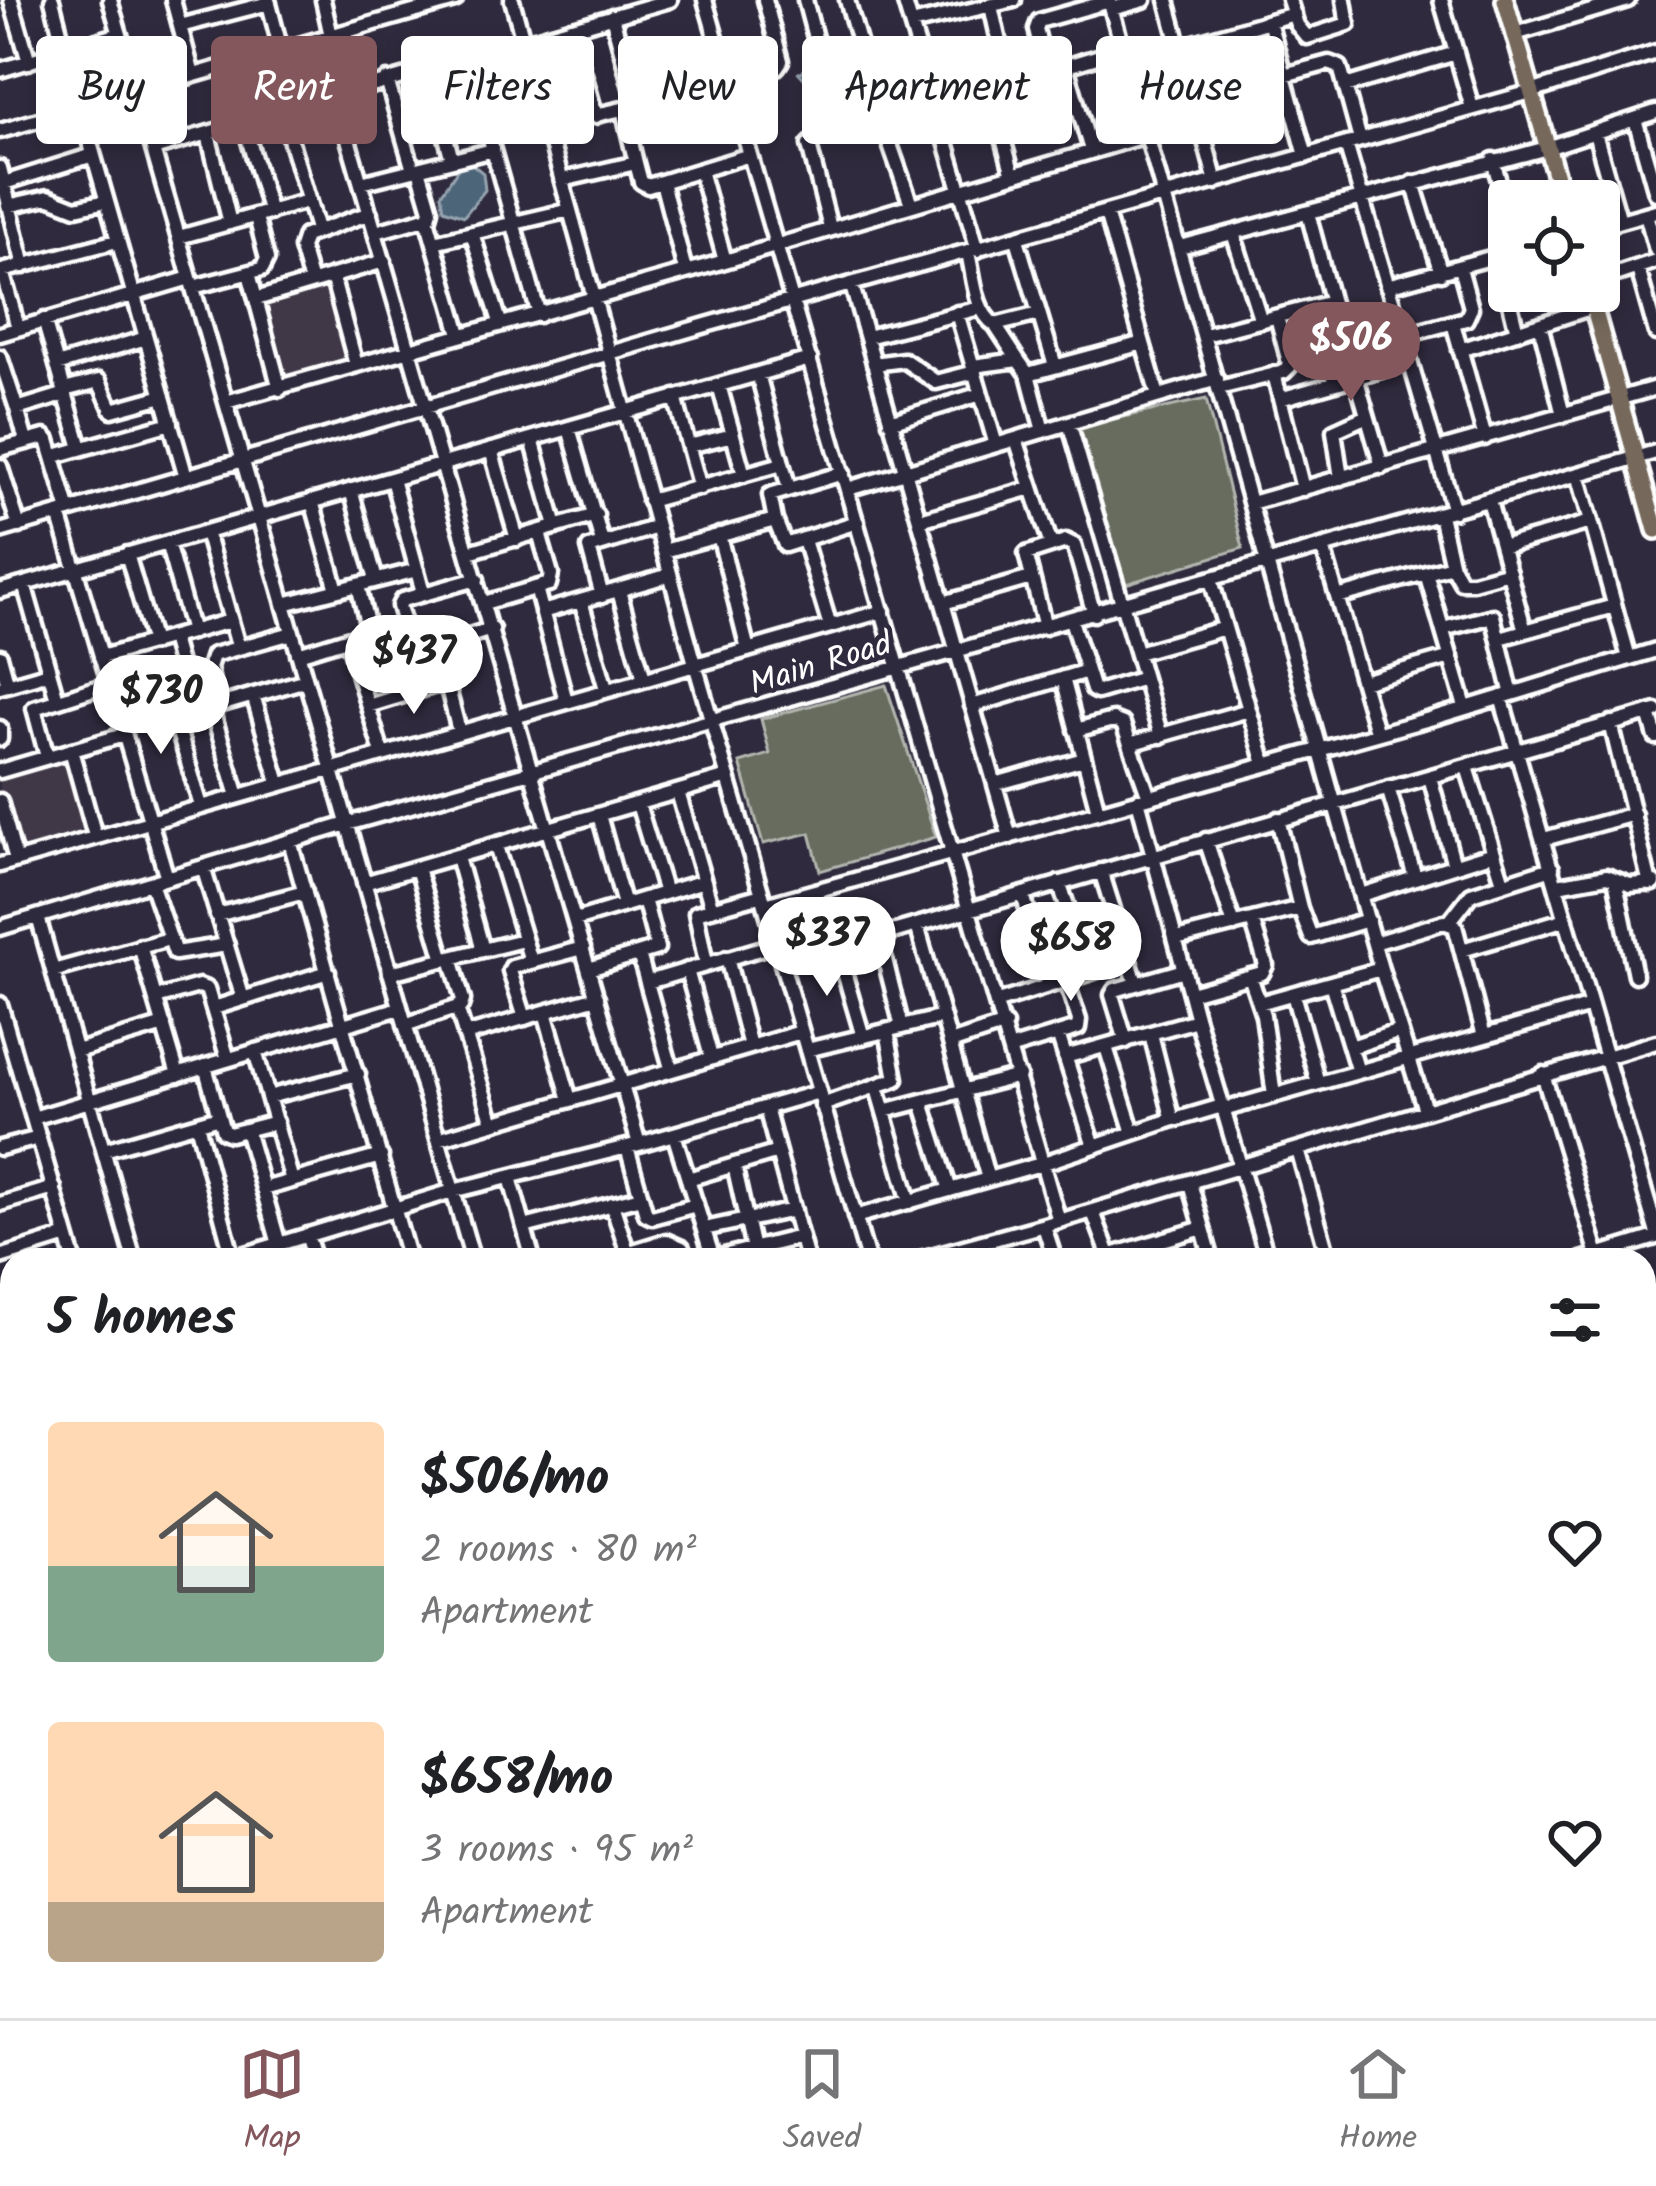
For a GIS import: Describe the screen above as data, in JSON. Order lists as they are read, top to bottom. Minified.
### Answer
{"streets":{"street":["Main Road"]},"page":{"chip":["Buy","Rent","Filters","New","Apartment","House"],"price":["$506","$437","$730","$337","$658"],"heading":"5 homes","list":[{"name":"$506/mo","note":"2 rooms · 80 m² · Apartment"},{"name":"$658/mo","note":"3 rooms · 95 m² · Apartment"}],"tabs":["Map","Saved","Home"]}}
